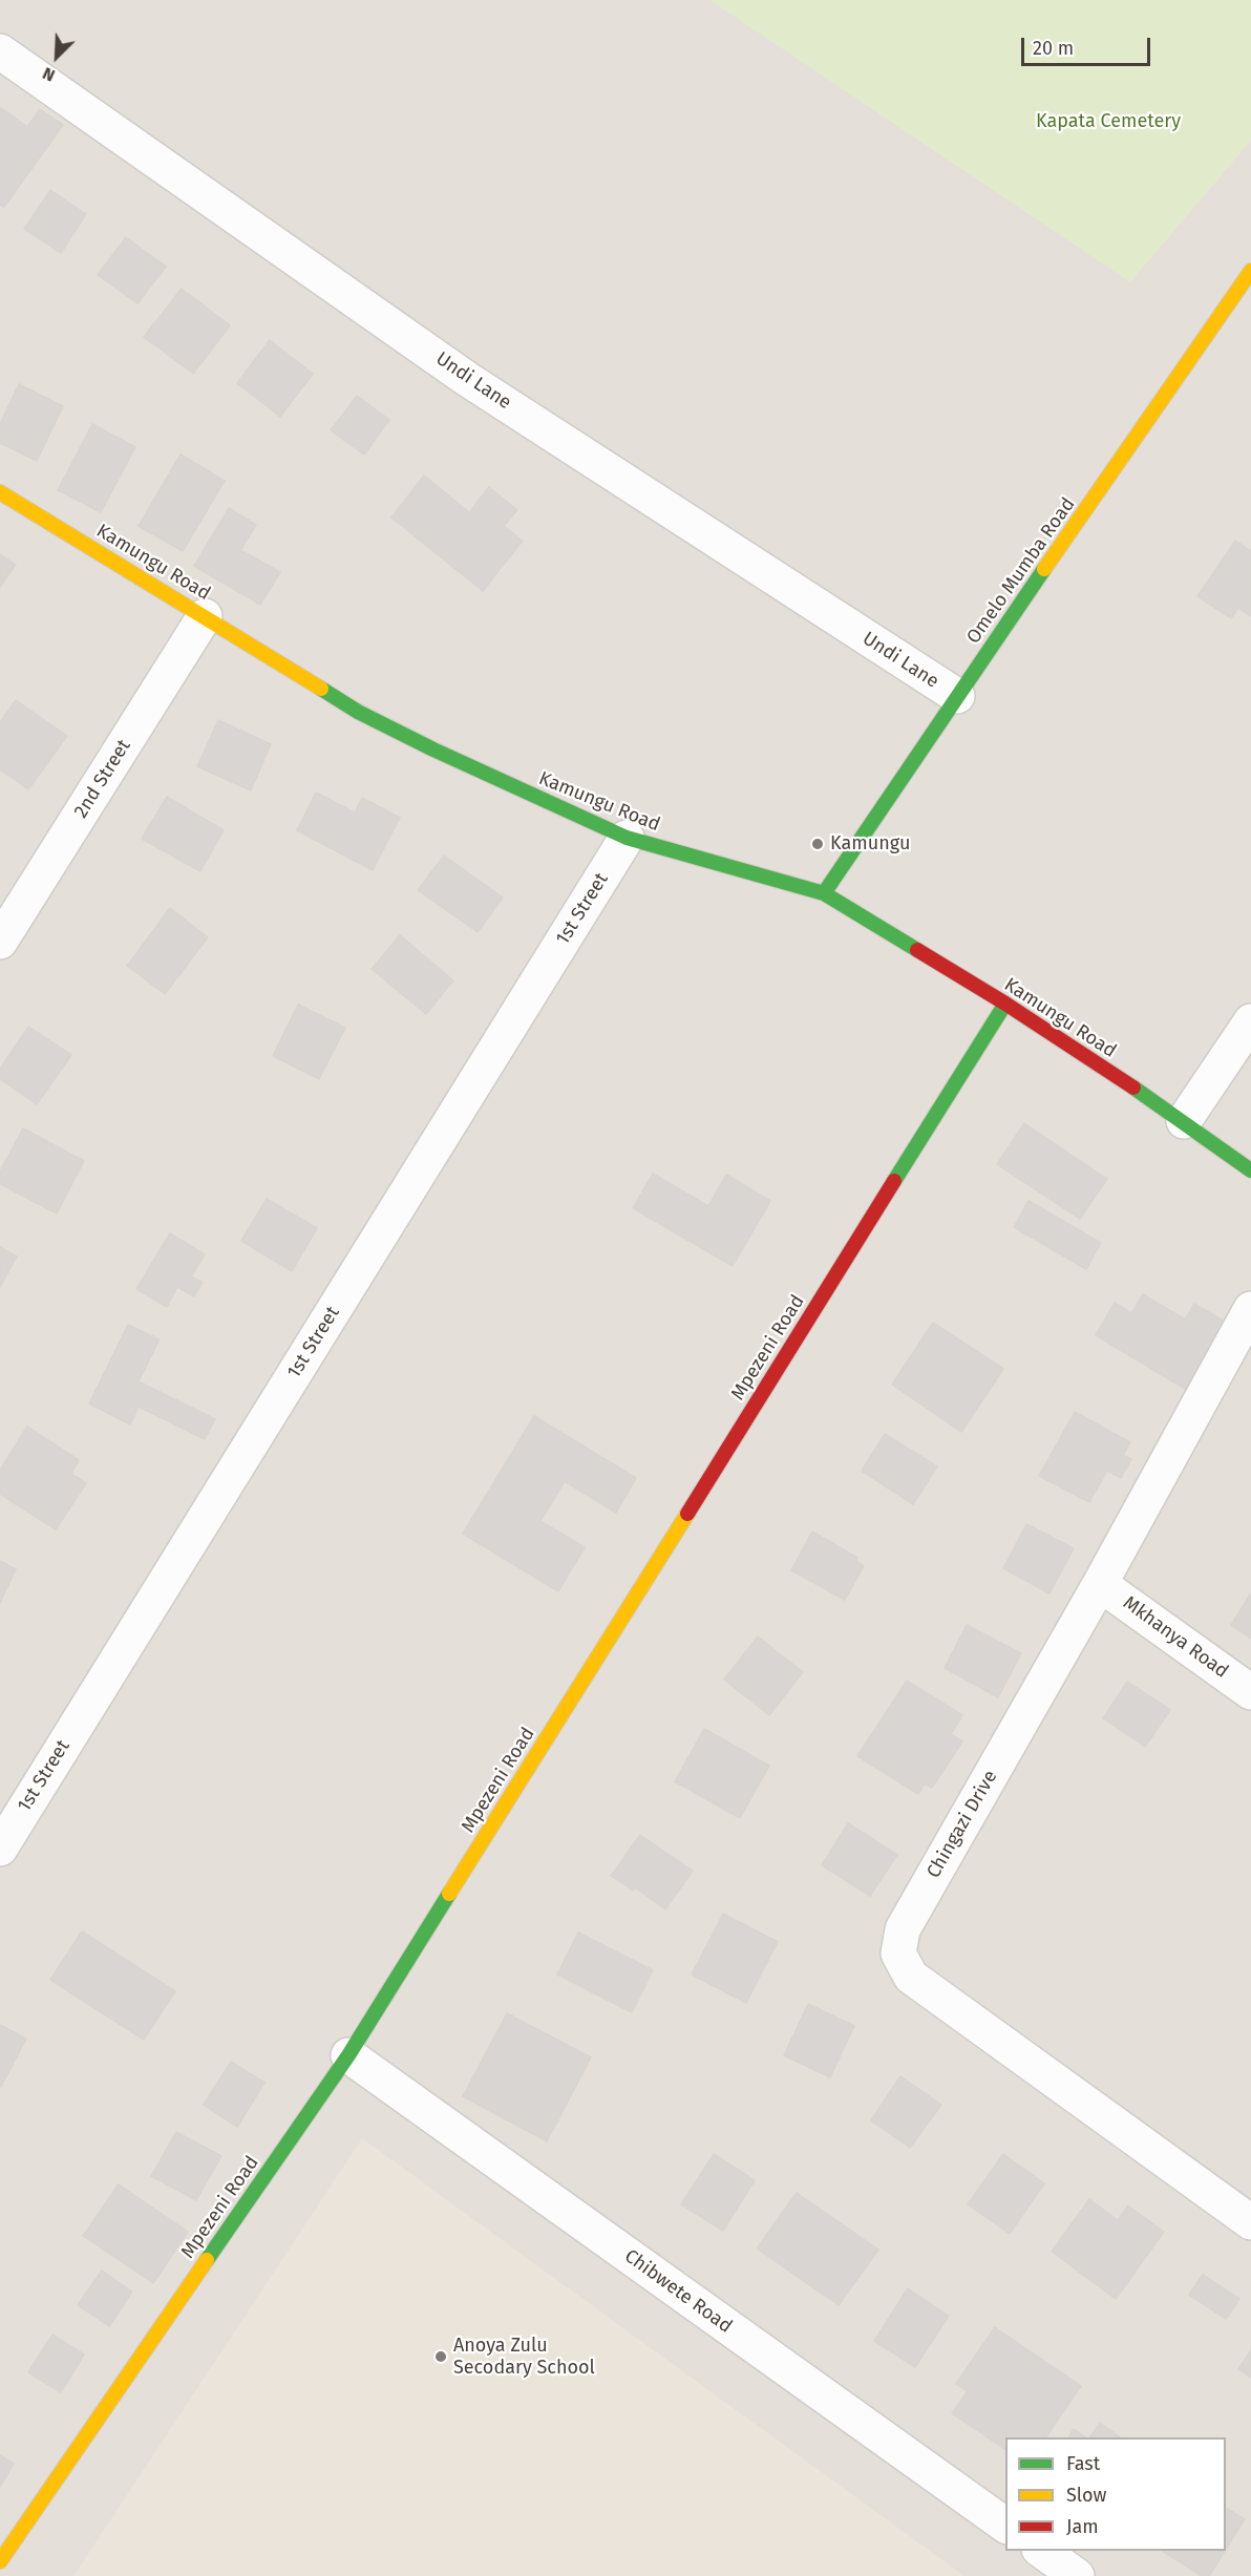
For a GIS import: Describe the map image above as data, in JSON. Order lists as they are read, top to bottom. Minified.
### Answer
{"streets":{"street":["Undi Lane","Kamungu Road","Omelo Mumba Road","2nd Street","1st Street","Mpezeni Road","Mkhanya Road","Chingazi Drive","Chibwete Road"]},"crossings":[["Undi Lane","Omelo Mumba Road"],["Kamungu Road","Omelo Mumba Road"],["Kamungu Road","2nd Street"],["Kamungu Road","1st Street"],["Kamungu Road","Mpezeni Road"],["Mpezeni Road","Chibwete Road"],["Mkhanya Road","Chingazi Drive"]],"parks":["Kapata Cemetery"],"places":["Kamungu","Anoya Zulu Secodary School"],"legend":["Fast","Slow","Jam"],"scale_bar":"20 m","north":"bottom left"}
